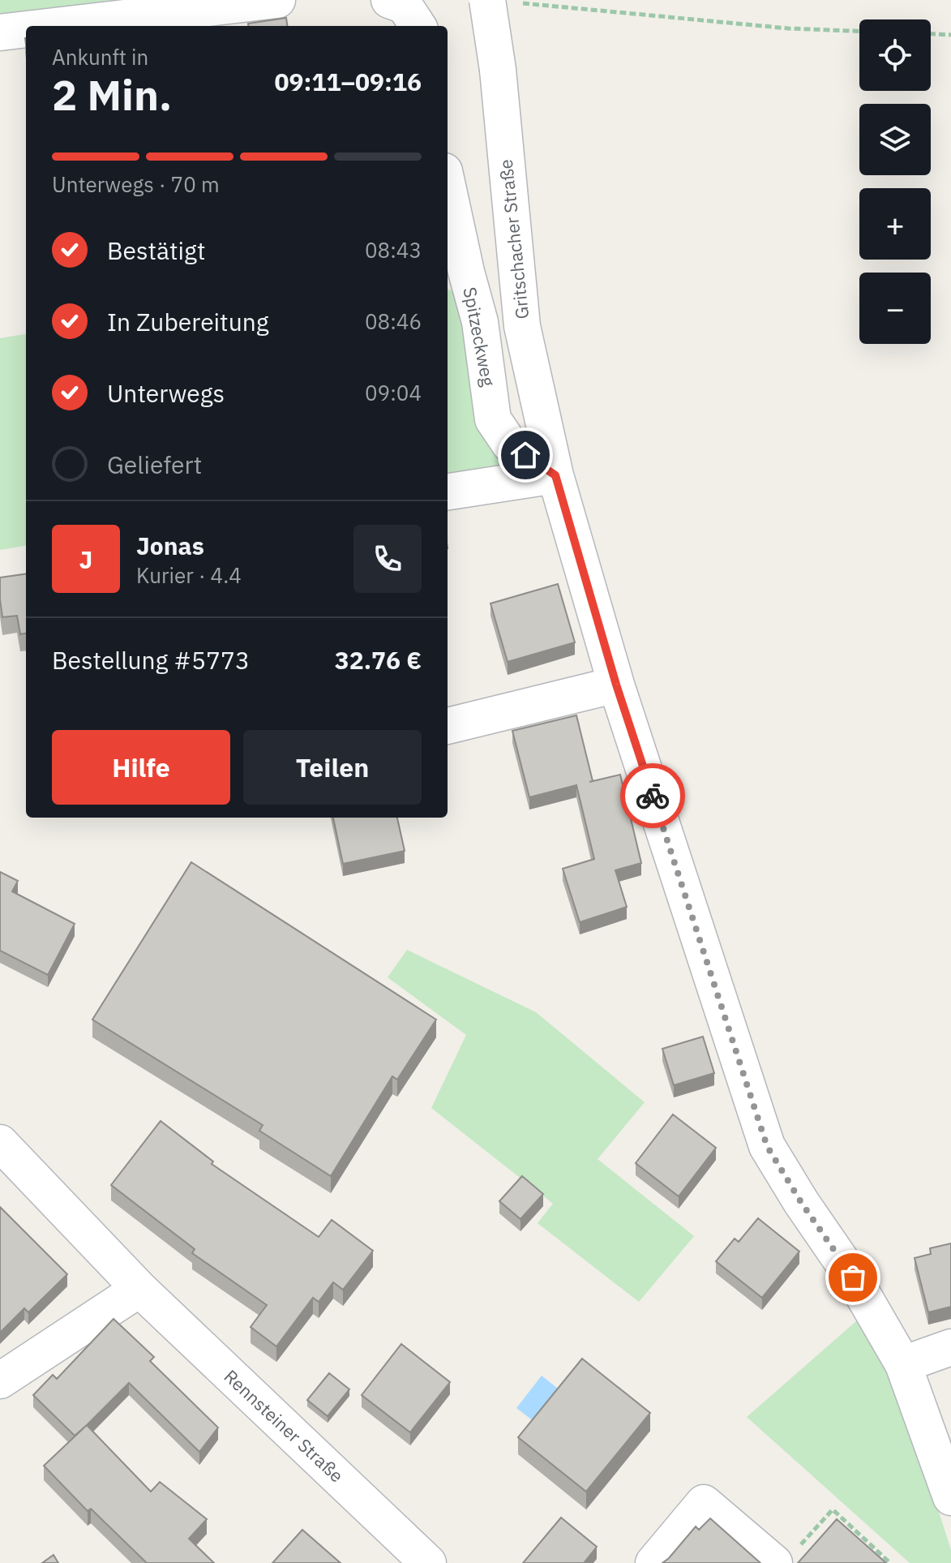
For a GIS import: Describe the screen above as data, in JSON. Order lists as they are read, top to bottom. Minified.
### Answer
{"streets":{"street":["Gritschacher Straße","Spitzeckweg","Rennsteiner Straße"]},"crossings":[["Gritschacher Straße","Spitzeckweg"]],"page":{"map_buttons":["+","−"],"heading":["2 Min.","Ankunft in","09:11–09:16"],"panel":["Jonas","Kurier · 4.4","Bestellung #5773","32.76 €"],"bar":"Unterwegs · 70 m","list":[["Bestätigt","08:43"],["In Zubereitung","08:46"],["Unterwegs","09:04"],"Geliefert"],"round":"J","buttons":["Hilfe","Teilen"]}}
